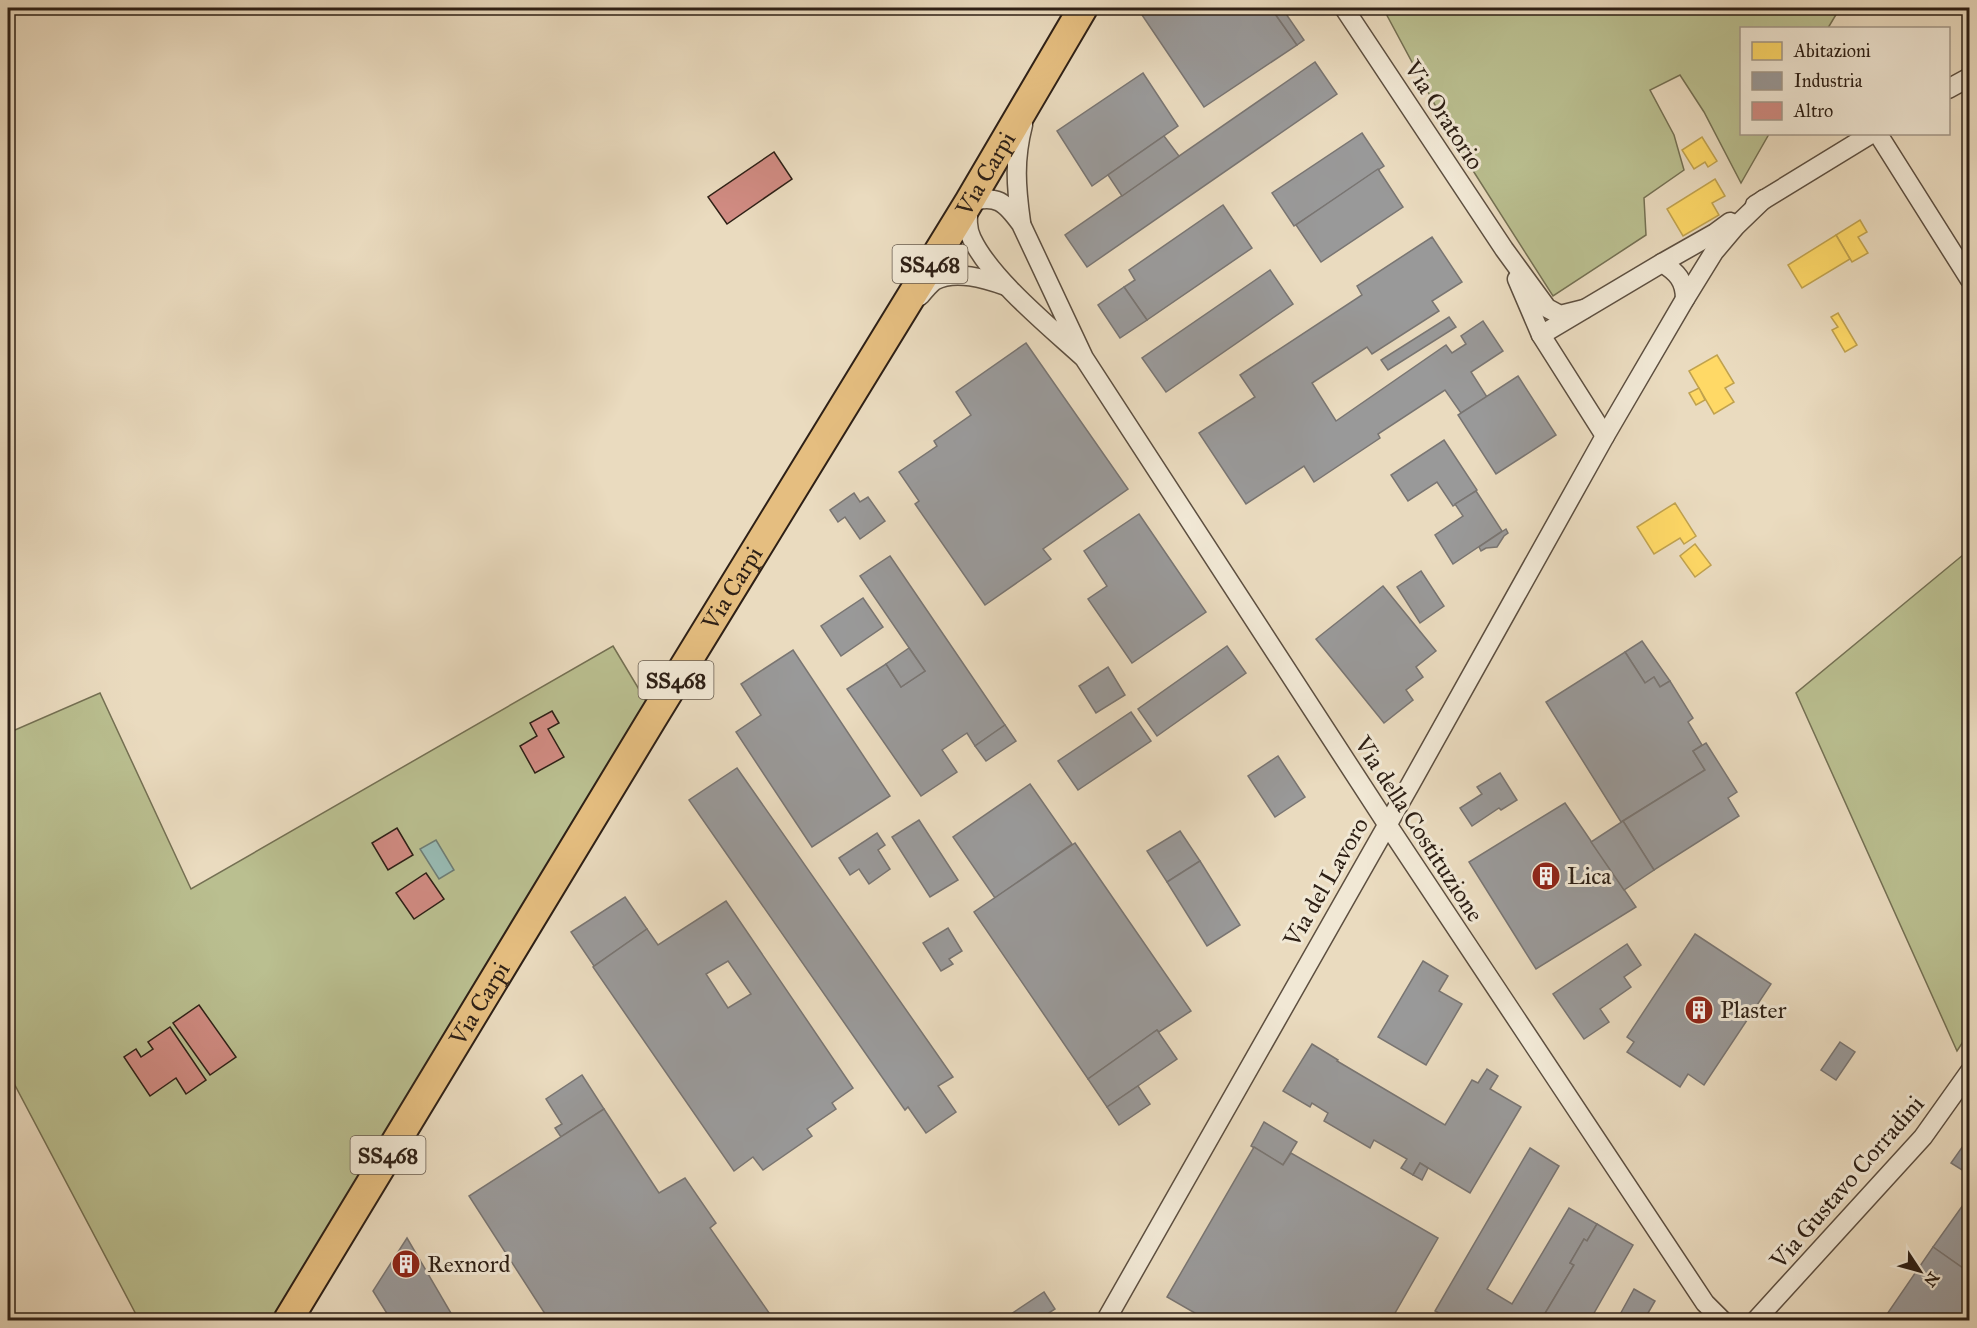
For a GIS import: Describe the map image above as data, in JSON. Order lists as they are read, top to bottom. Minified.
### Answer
{"streets":{"main road":["Via Carpi","SS468"],"street":["Via Oratorio","Via della Costituzione","Via del Lavoro","Via Gustavo Corradini"]},"crossings":[["Via Oratorio","Via del Lavoro"],["Via Carpi","Via della Costituzione"],["Via della Costituzione","Via del Lavoro"]],"places":{"building":["Lica","Plaster","Rexnord"]},"legend":["Abitazioni","Industria","Altro"],"north":"bottom right"}
